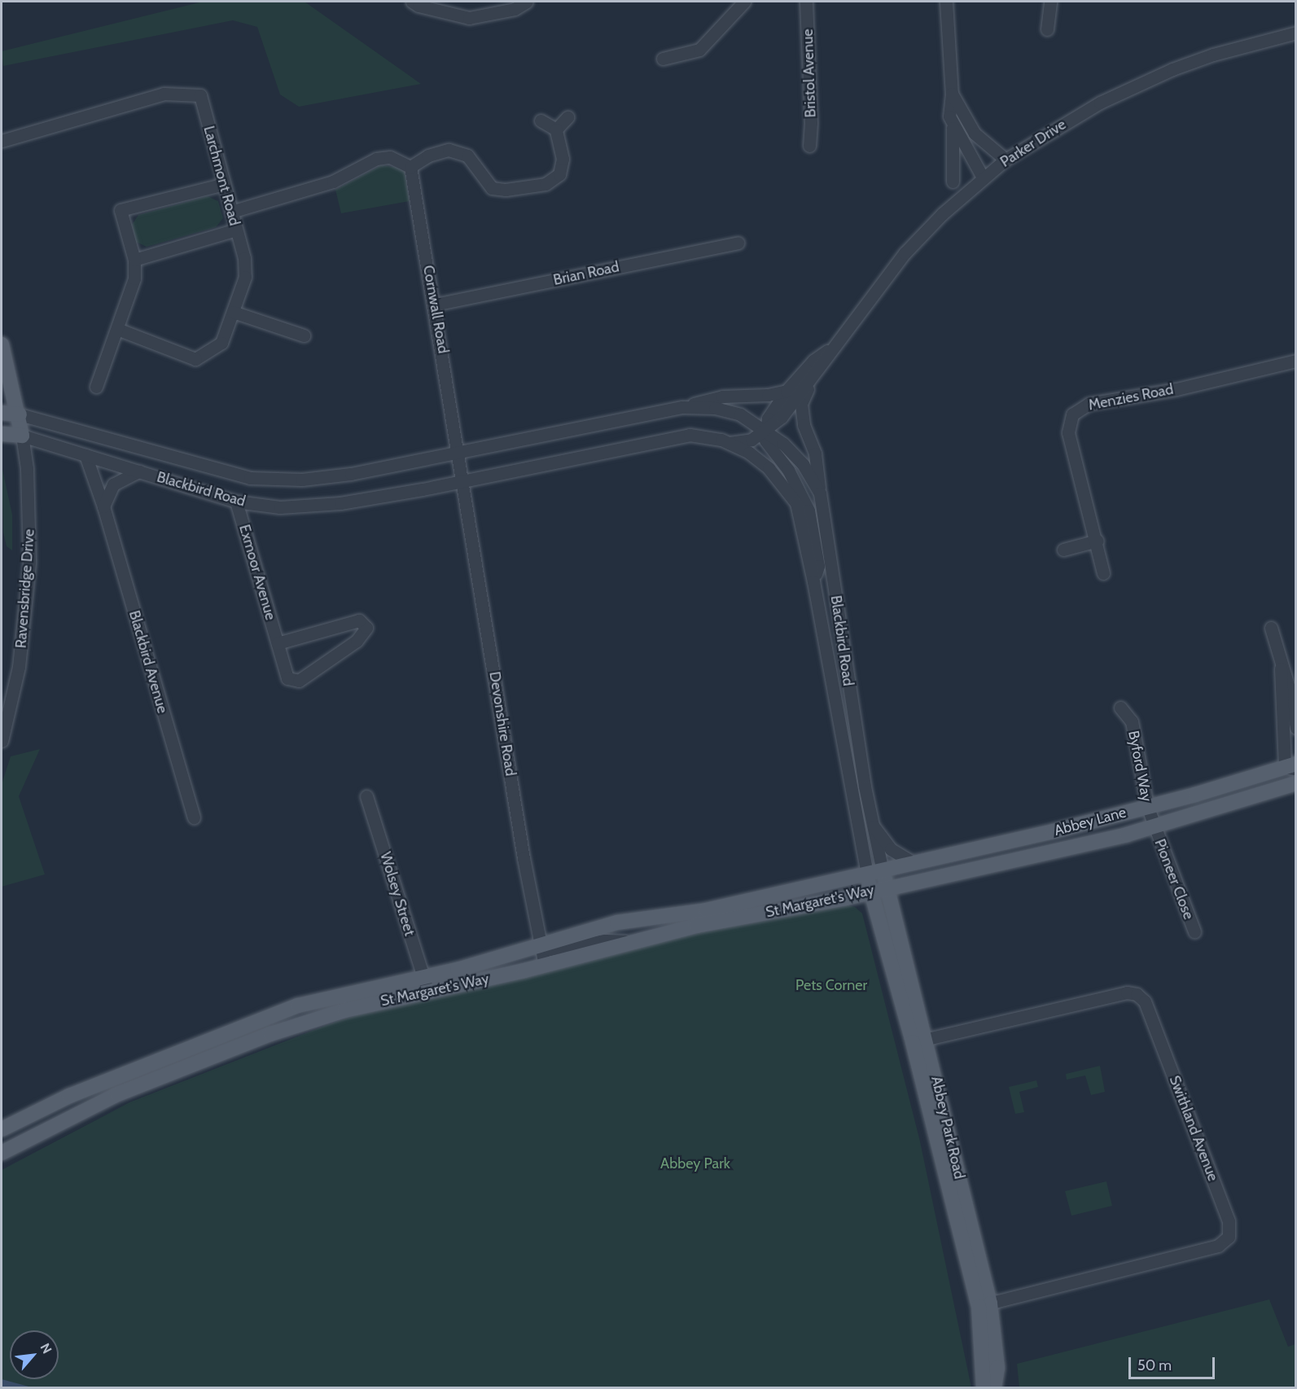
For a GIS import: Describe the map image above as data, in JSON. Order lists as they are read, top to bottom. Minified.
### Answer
{"streets":{"main road":["Blackbird Road","Abbey Lane","St Margaret's Way","Abbey Park Road"],"street":["Bristol Avenue","Parker Drive","Larchmont Road","Brian Road","Cornwall Road","Menzies Road","Exmoor Avenue","Ravensbridge Drive","Blackbird Avenue","Devonshire Road","Byford Way","Pioneer Close","Wolsey Street","Swithland Avenue"]},"crossings":[["Parker Drive","Blackbird Road"],["Brian Road","Cornwall Road"],["Cornwall Road","Blackbird Road"],["Blackbird Road","Exmoor Avenue"],["Blackbird Road","Ravensbridge Drive"],["Blackbird Road","Blackbird Avenue"],["Blackbird Road","Devonshire Road"],["Blackbird Road","Abbey Lane"],["Blackbird Road","St Margaret's Way"],["Blackbird Road","Abbey Park Road"],["Devonshire Road","St Margaret's Way"],["Byford Way","Abbey Lane"],["Byford Way","Pioneer Close"],["Abbey Lane","Pioneer Close"],["Abbey Lane","St Margaret's Way"],["Abbey Lane","Abbey Park Road"],["Wolsey Street","St Margaret's Way"],["St Margaret's Way","Abbey Park Road"],["Abbey Park Road","Swithland Avenue"]],"parks":["Pets Corner","Abbey Park"],"scale_bar":"50 m","north":"top right"}
